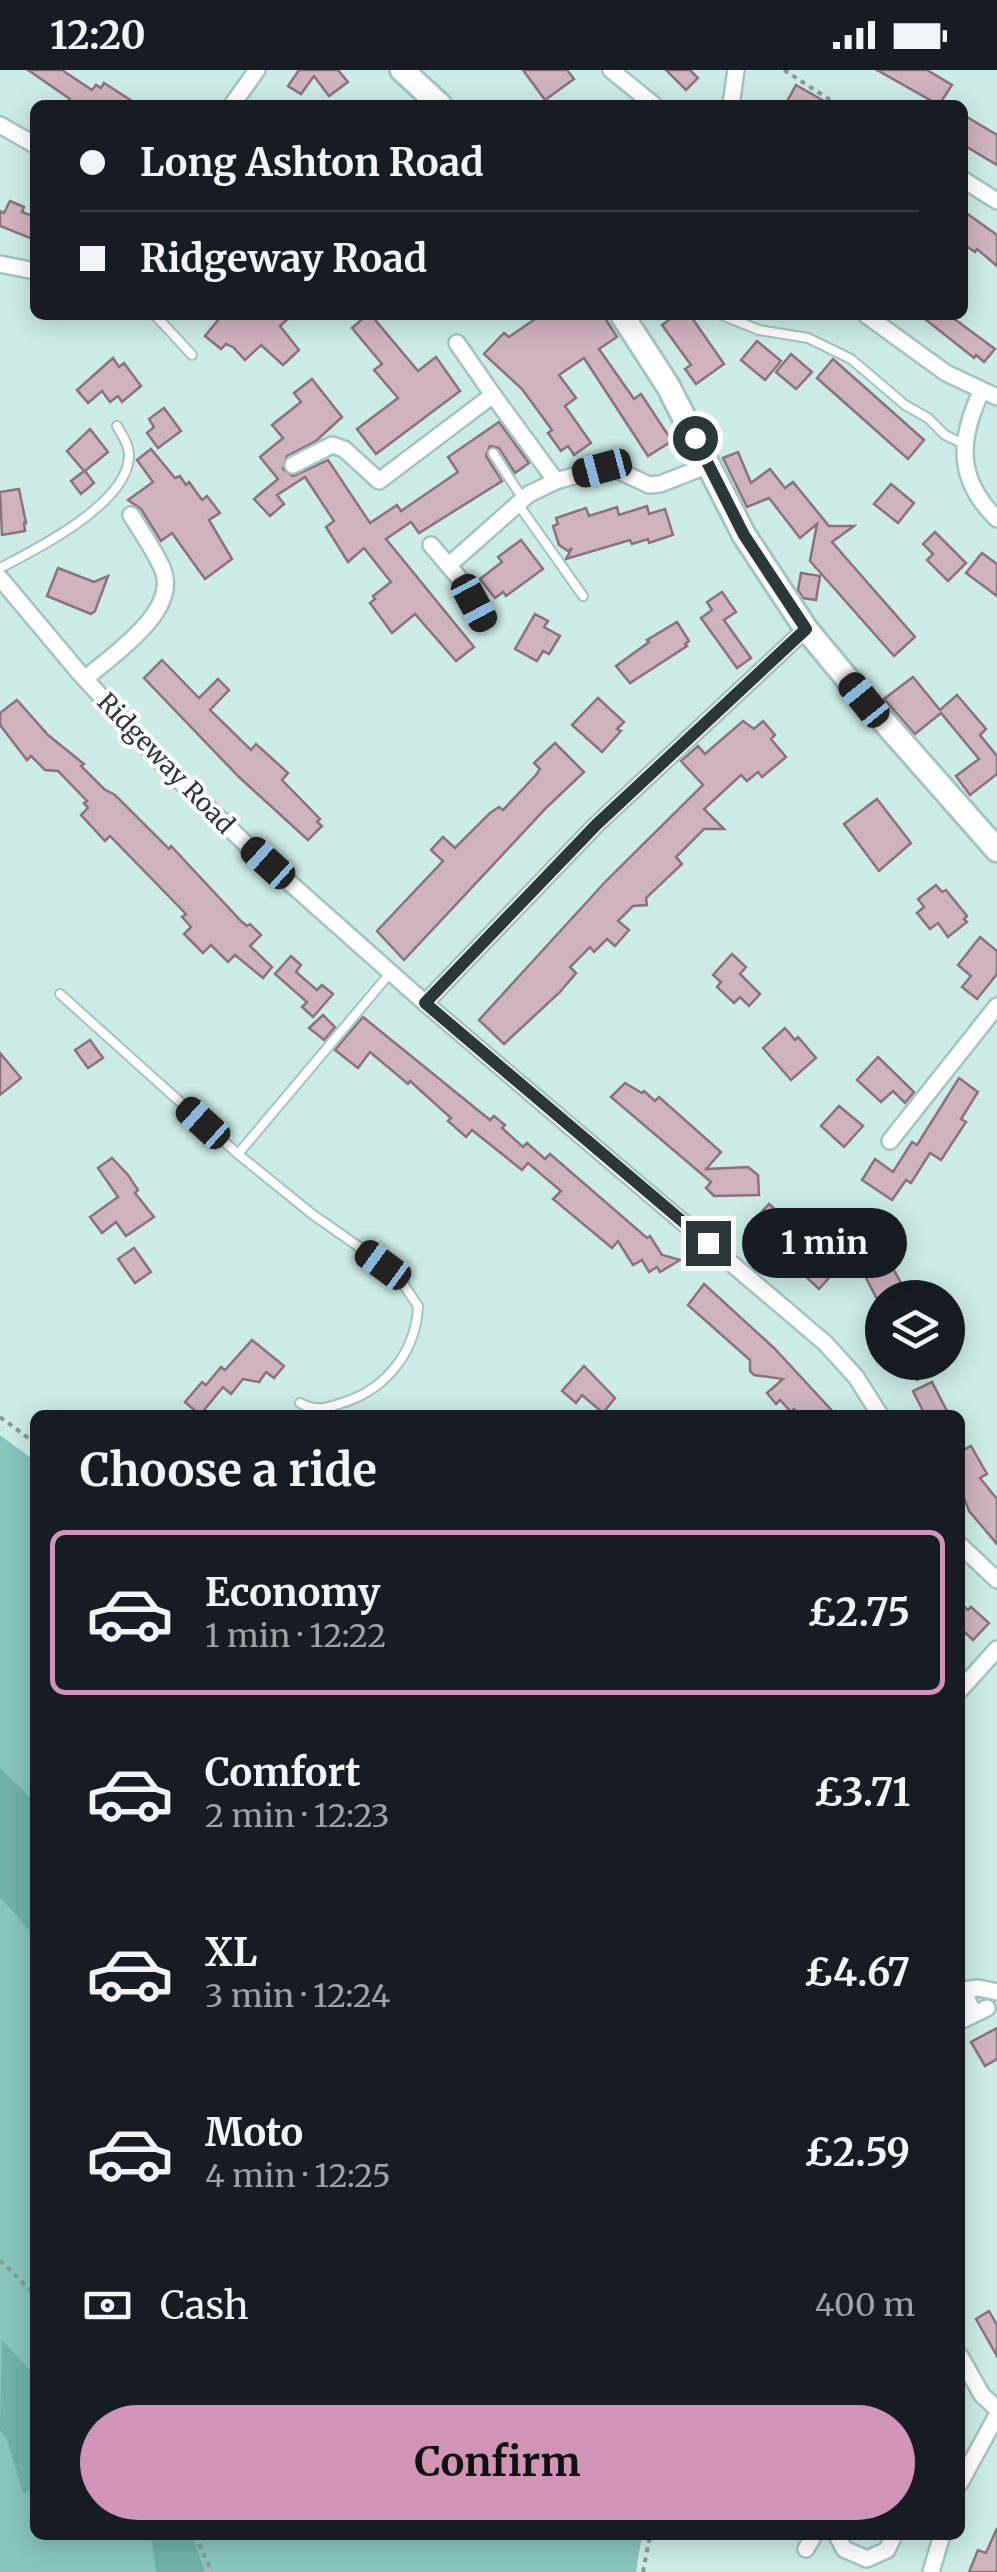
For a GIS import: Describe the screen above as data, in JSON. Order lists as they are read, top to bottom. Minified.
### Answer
{"streets":{"street":["Ridgeway Road"]},"page":{"status":"12:20","banner":["Long Ashton Road","Ridgeway Road"],"bubble":"1 min","heading":"Choose a ride","list":[{"name":"Economy","note":"1 min · 12:22","value":"£2.75"},{"name":"Comfort","note":"2 min · 12:23","value":"£3.71"},{"name":"XL","note":"3 min · 12:24","value":"£4.67"},{"name":"Moto","note":"4 min · 12:25","value":"£2.59"}],"pay":["Cash","400 m"],"buttons":"Confirm"}}
